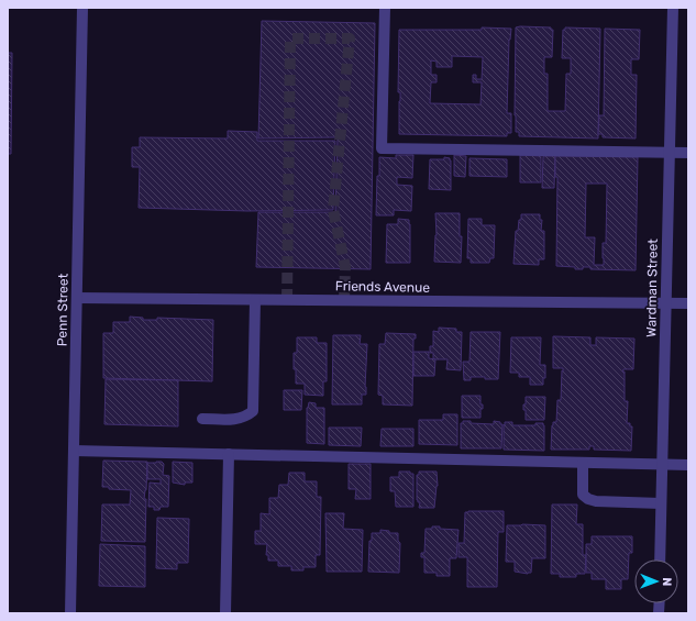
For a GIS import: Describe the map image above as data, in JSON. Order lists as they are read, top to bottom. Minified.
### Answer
{"streets":{"street":["Friends Avenue","Wardman Street","Penn Street"]},"crossings":[["Friends Avenue","Wardman Street"],["Friends Avenue","Penn Street"]],"north":"right"}
